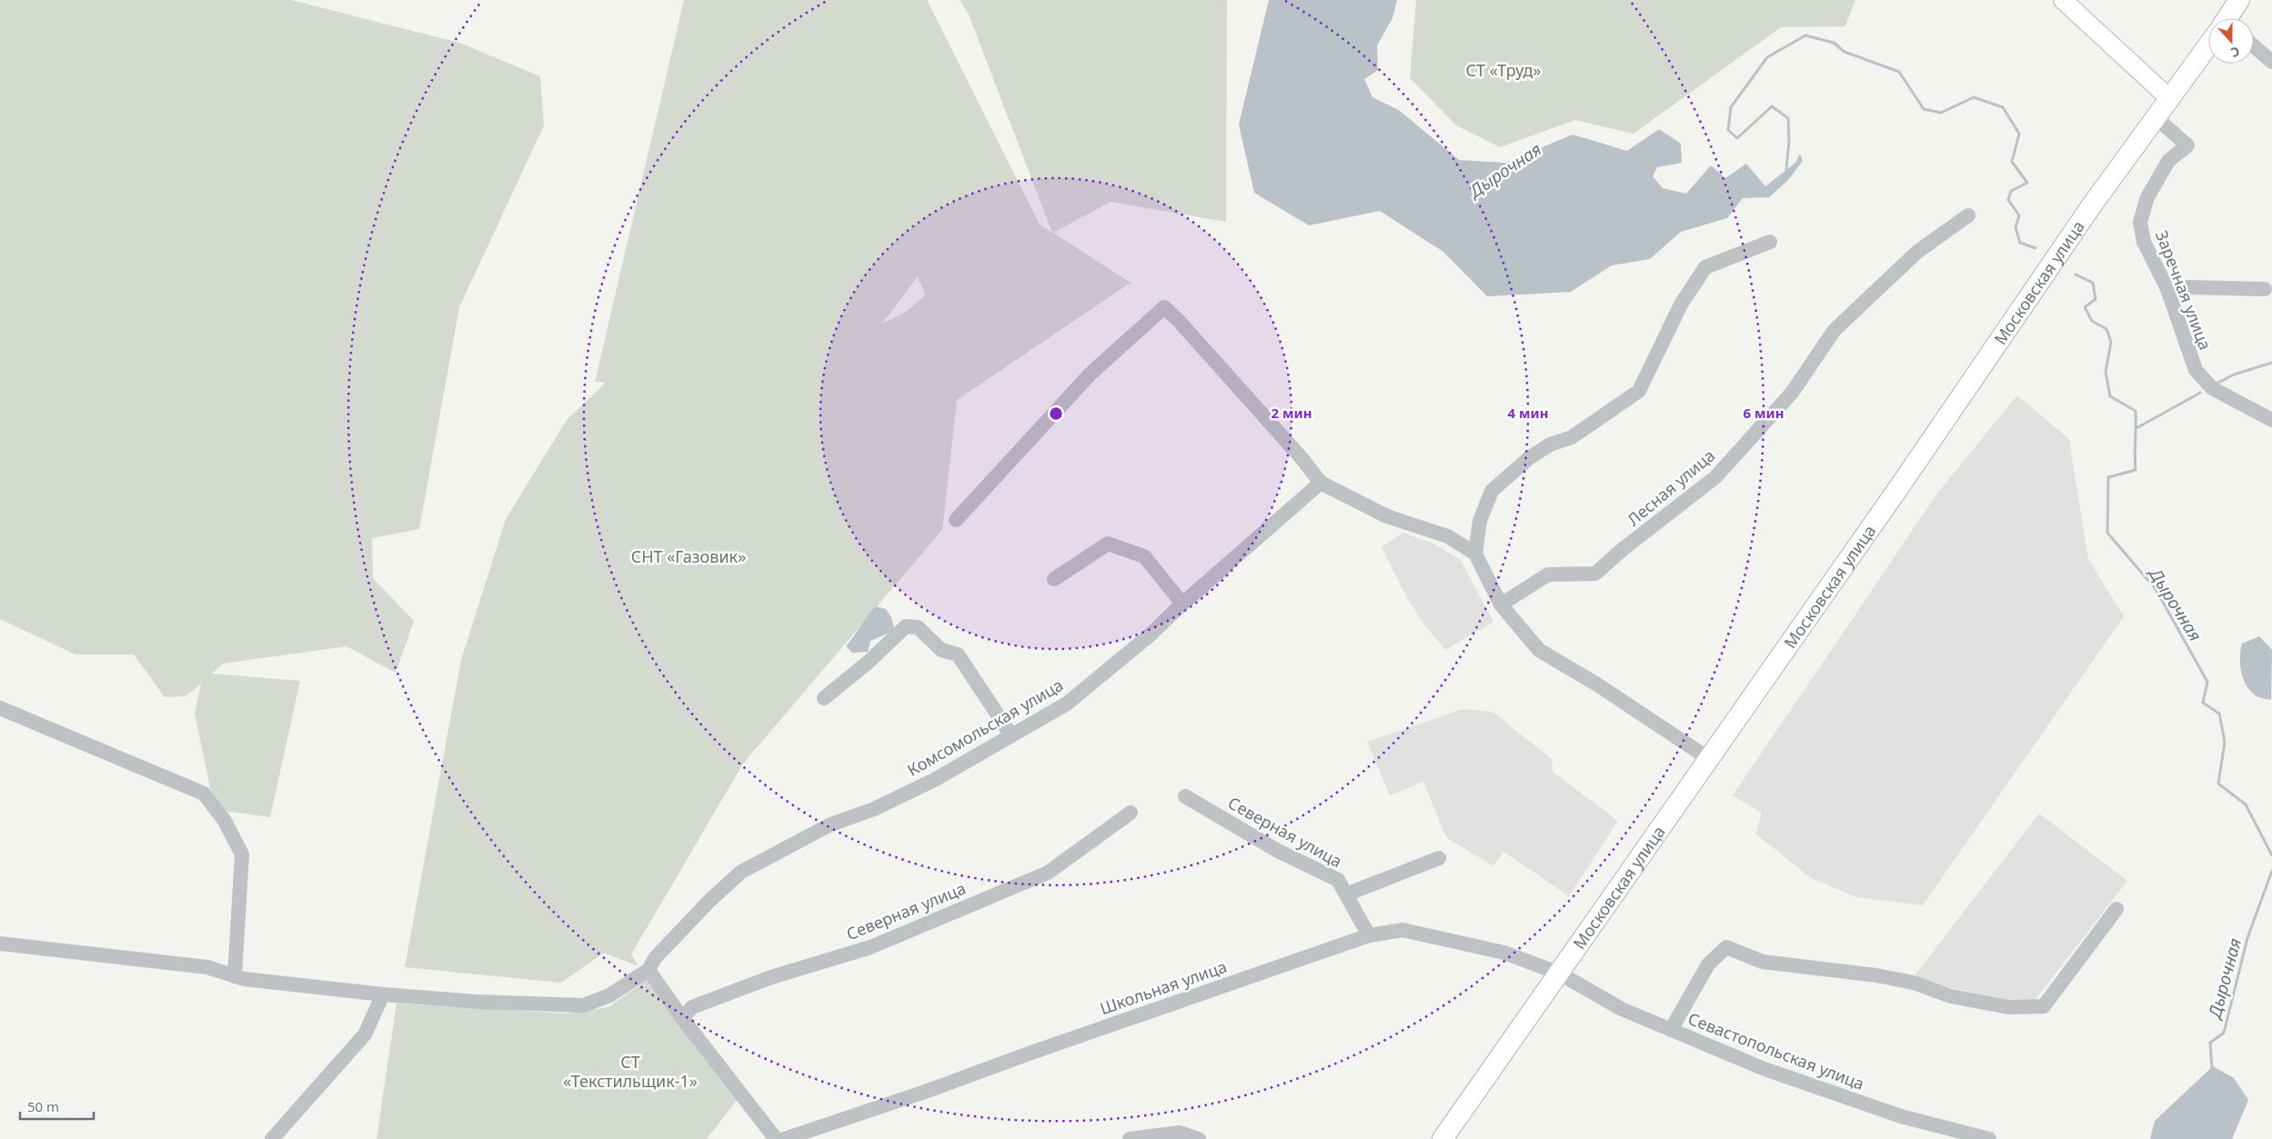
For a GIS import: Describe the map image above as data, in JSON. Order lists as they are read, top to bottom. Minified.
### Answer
{"streets":{"highway":["Московская улица"],"street":["Заречная улица","Лесная улица","Комсомольская улица","Северная улица","Школьная улица","Севастопольская улица"]},"crossings":[["Московская улица","Заречная улица"],["Московская улица","Школьная улица"],["Московская улица","Севастопольская улица"],["Северная улица","Школьная улица"],["Школьная улица","Севастопольская улица"]],"water":["Дырочная"],"parks":["СТ «Труд»","СНТ «Газовик»","СТ «Текстильщик-1»"],"scale_bar":"50 m","north":"bottom","rings":["2 мин","4 мин","6 мин"]}
